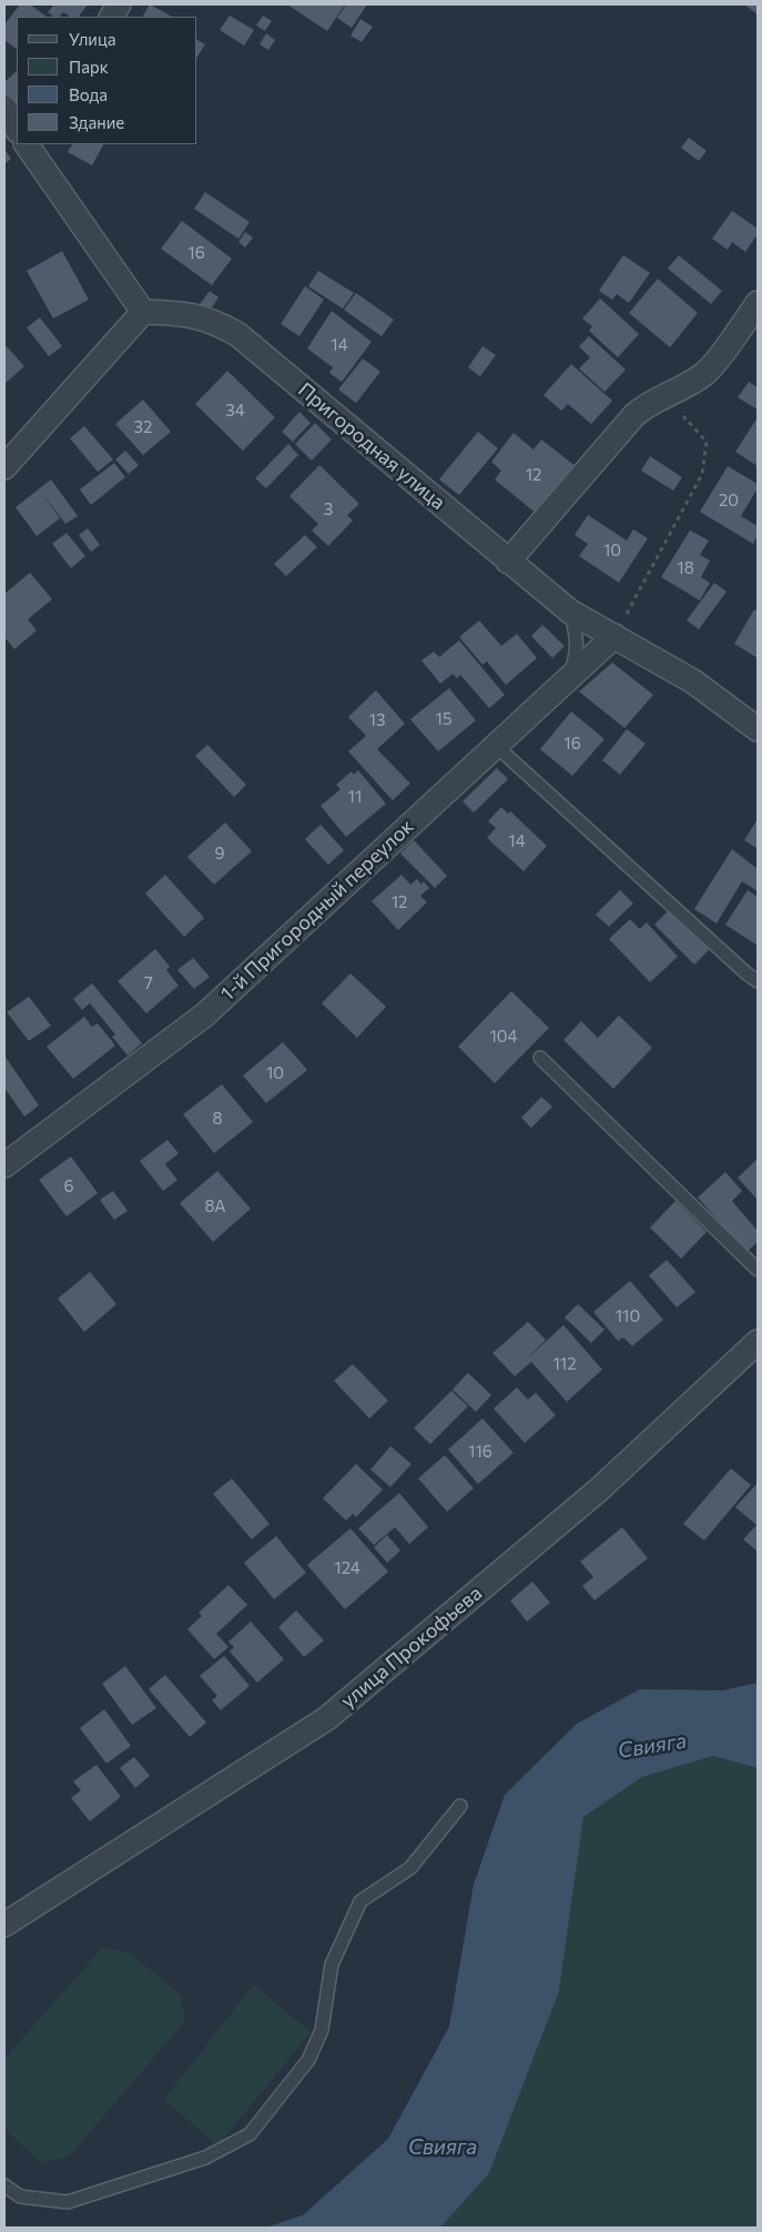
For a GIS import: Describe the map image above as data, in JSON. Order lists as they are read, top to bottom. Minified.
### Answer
{"streets":{"street":["Пригородная улица","1-й Пригородный переулок","улица Прокофьева"]},"crossings":[["Пригородная улица","1-й Пригородный переулок"]],"water":["Свияга"],"house_numbers":["16","14","34","32","12","20","3","10","18","15","13","16","11","14","9","12","7","104","10","8","6","8А","110","112","116","124"],"legend":["Улица","Парк","Вода","Здание"]}
